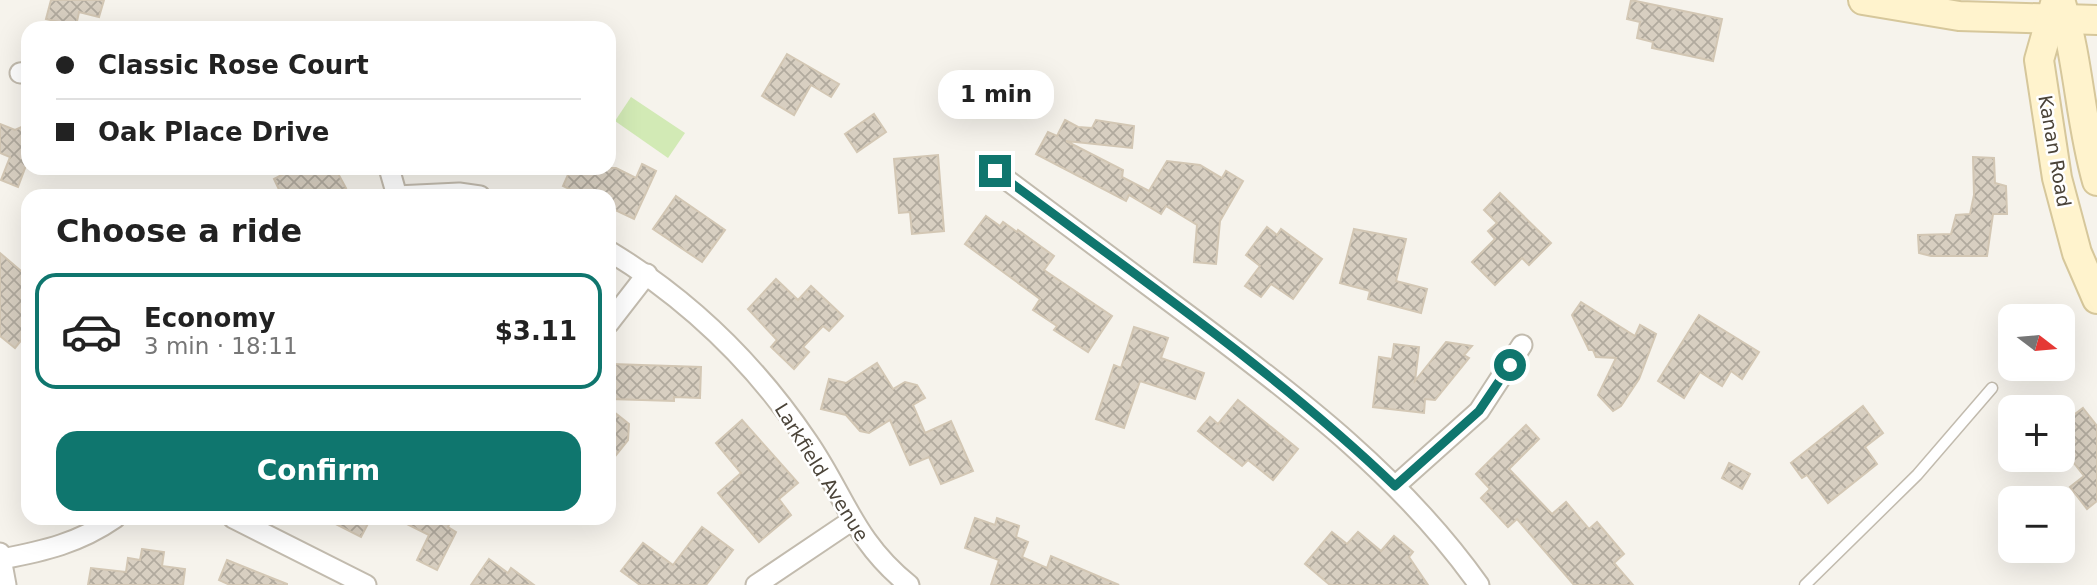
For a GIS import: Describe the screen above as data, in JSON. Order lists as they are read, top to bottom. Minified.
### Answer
{"streets":{"main road":["Kanan Road"],"street":["Larkfield Avenue"]},"north":"right","page":{"banner":["Classic Rose Court","Oak Place Drive"],"bubble":"1 min","heading":"Choose a ride","list":[{"name":"Economy","note":"3 min · 18:11","value":"$3.11"}],"map_buttons":["+","−"],"buttons":"Confirm"}}
